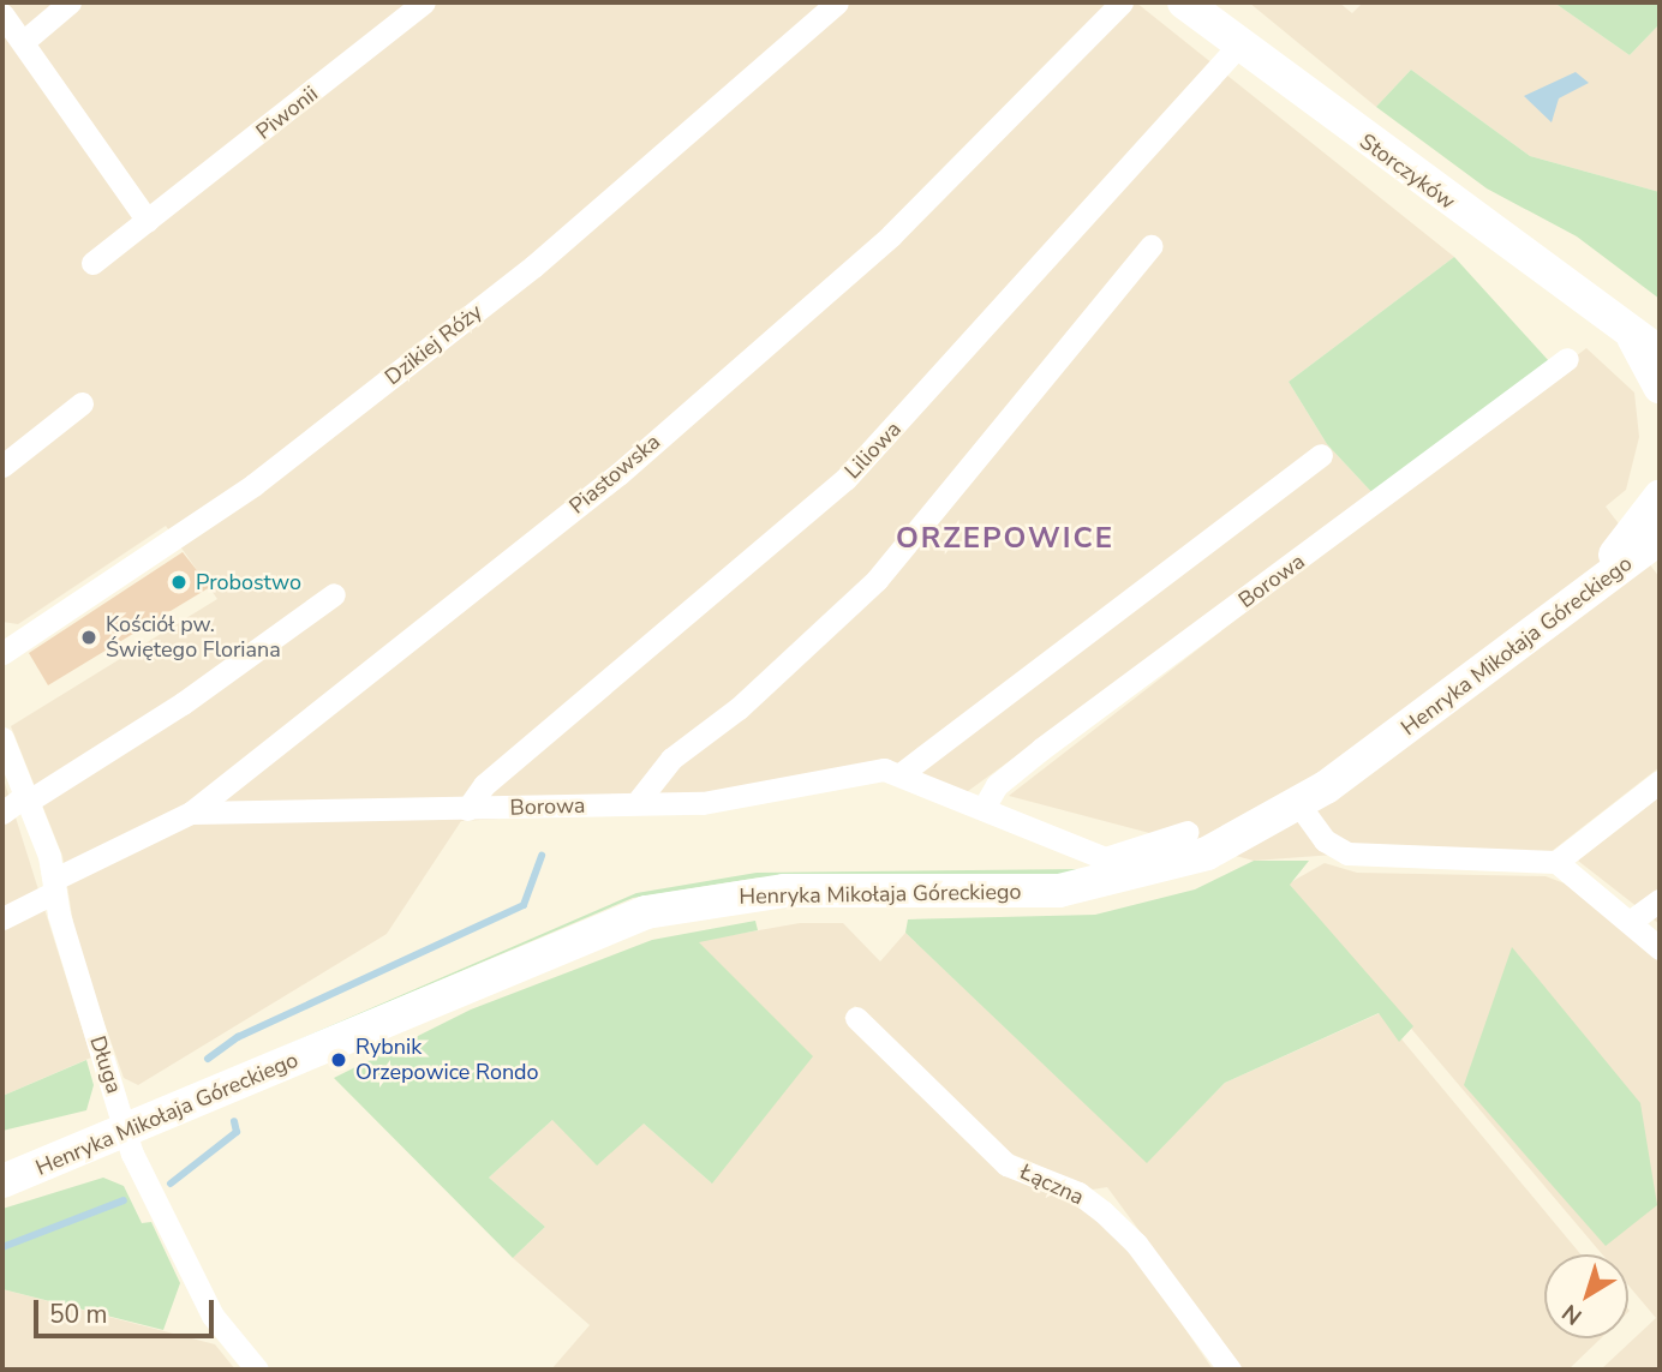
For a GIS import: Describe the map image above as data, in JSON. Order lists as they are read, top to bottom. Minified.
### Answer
{"streets":{"main road":["Storczyków","Henryka Mikołaja Góreckiego"],"street":["Piwonii","Dzikiej Róży","Liliowa","Piastowska","Borowa","Długa","Łączna"]},"crossings":[["Storczyków","Liliowa"],["Liliowa","Borowa"],["Piastowska","Borowa"],["Piastowska","Długa"],["Henryka Mikołaja Góreckiego","Długa"]],"districts":["ORZEPOWICE"],"places":["Probostwo","Kościół pw. Świętego Floriana","Rybnik Orzepowice Rondo"],"scale_bar":"50 m","north":"bottom left"}
